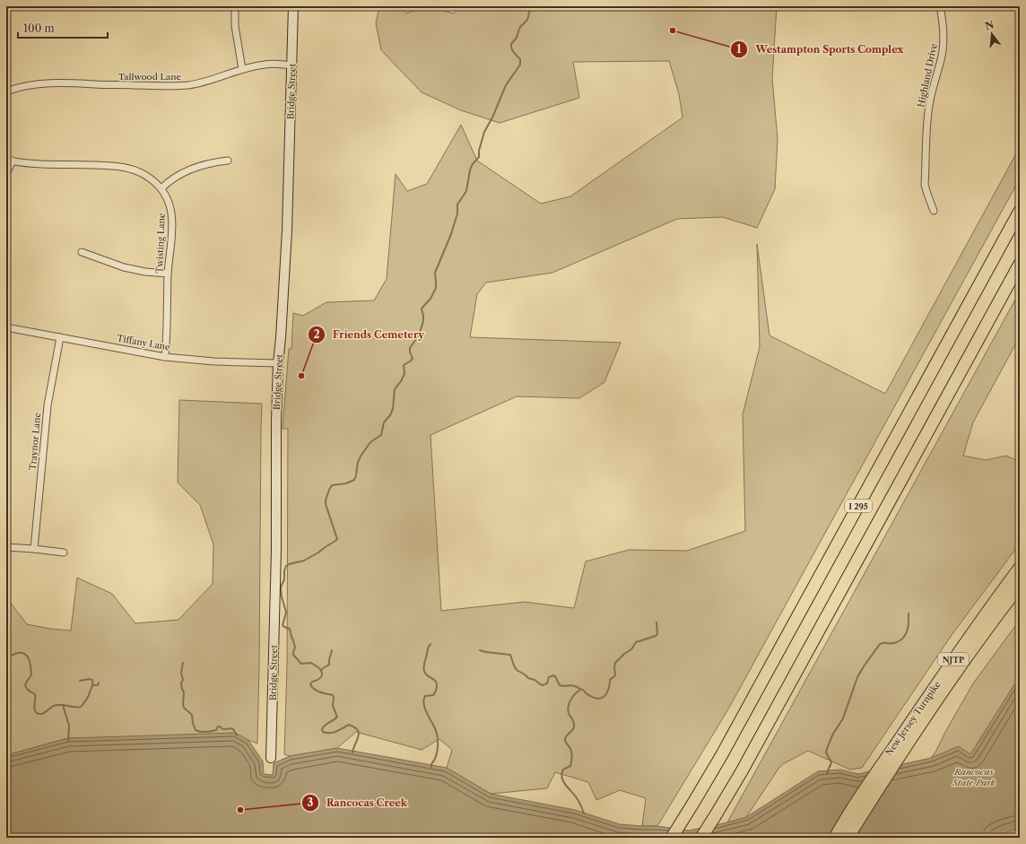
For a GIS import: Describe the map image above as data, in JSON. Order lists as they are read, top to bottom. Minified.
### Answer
{"streets":{"highway":["I 295","NJTP","New Jersey Turnpike"],"main road":["Bridge Street"],"street":["Highland Drive","Tallwood Lane","Twisting Lane","Tiffany Lane","Traynor Lane"]},"crossings":[["Tallwood Lane","Bridge Street"],["Bridge Street","Tiffany Lane"],["Twisting Lane","Tiffany Lane"],["Tiffany Lane","Traynor Lane"]],"parks":["Rancocas State Park"],"places":["Westampton Sports Complex","Friends Cemetery","Rancocas Creek"],"scale_bar":"100 m","north":"top"}
